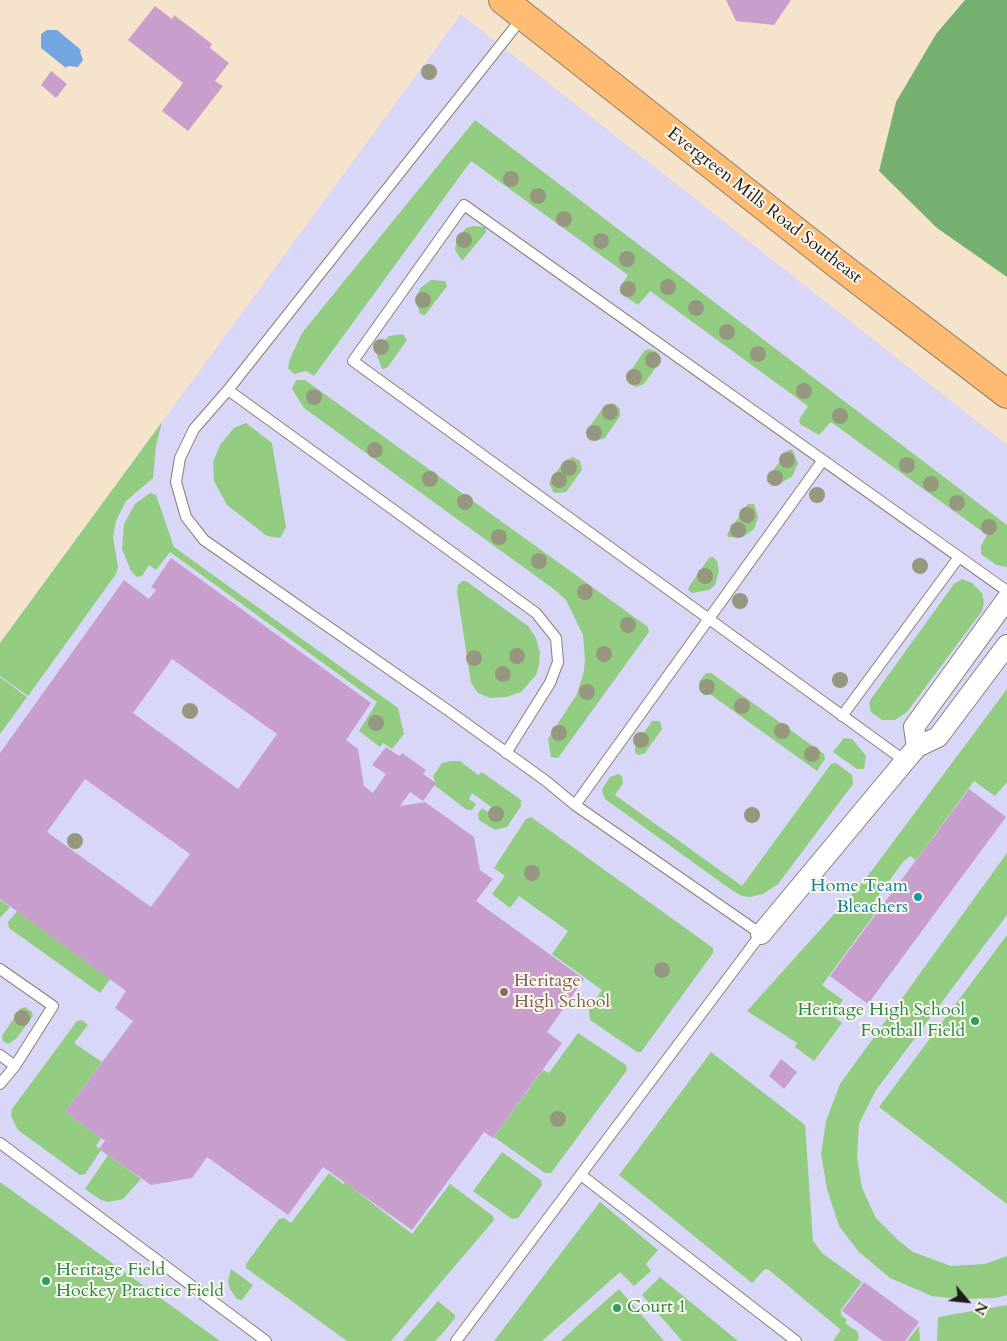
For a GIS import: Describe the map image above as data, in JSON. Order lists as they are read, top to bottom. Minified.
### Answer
{"streets":{"main road":["Evergreen Mills Road Southeast"]},"places":["Home Team Bleachers","Heritage High School","Heritage High School Football Field","Heritage Field Hockey Practice Field","Court 1"],"north":"bottom right"}
